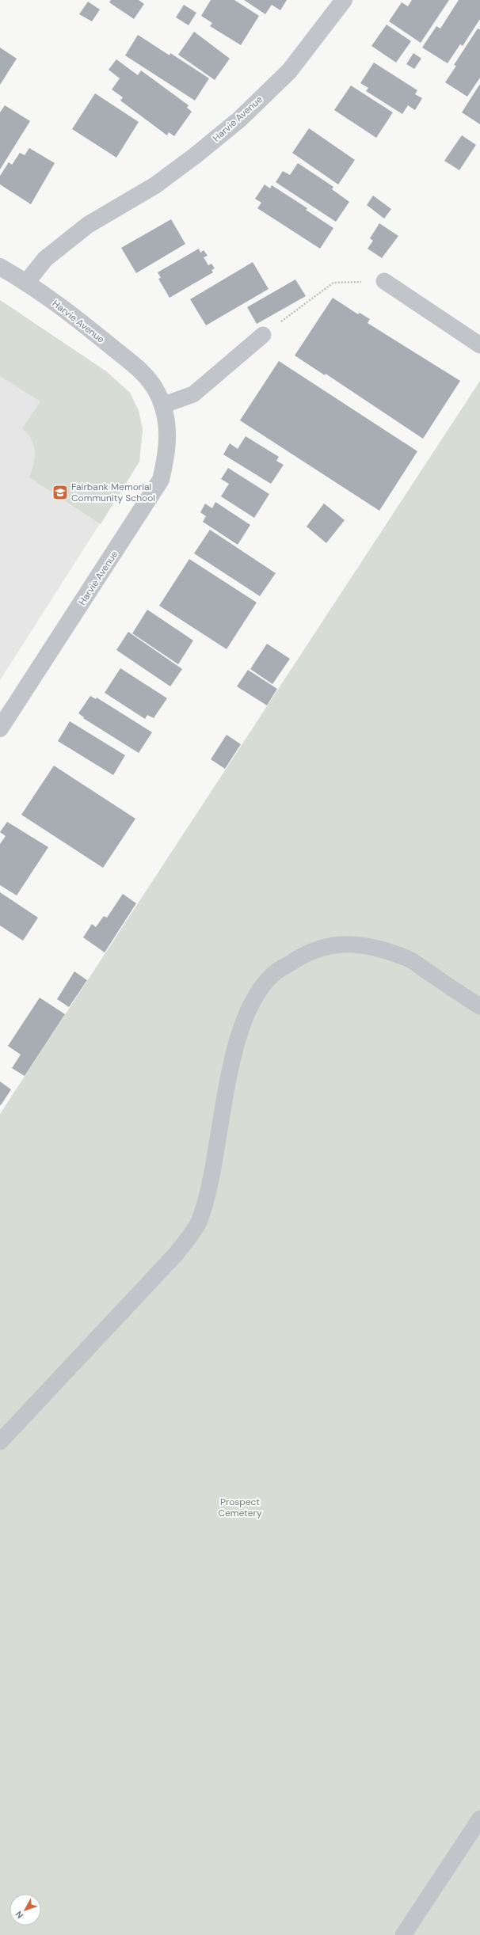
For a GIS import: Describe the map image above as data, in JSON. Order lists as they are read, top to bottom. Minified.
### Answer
{"streets":{"street":["Harvie Avenue"]},"parks":["Prospect Cemetery"],"places":{"school or university":["Fairbank Memorial Community School"]},"north":"bottom left"}
